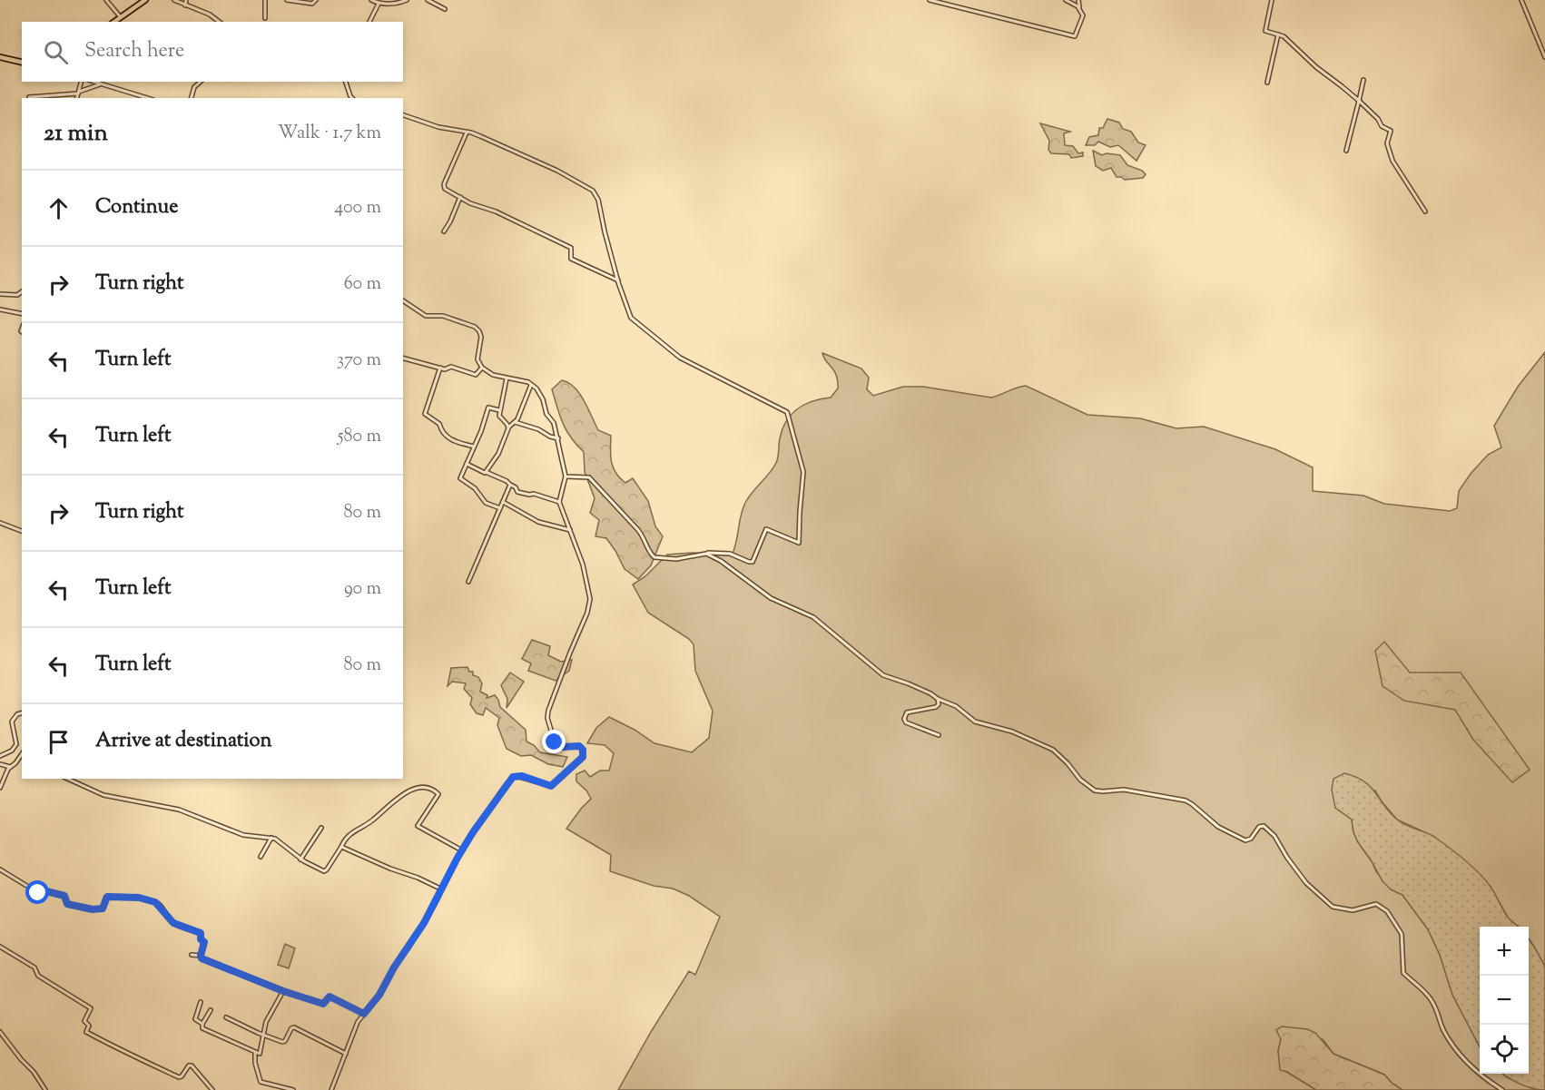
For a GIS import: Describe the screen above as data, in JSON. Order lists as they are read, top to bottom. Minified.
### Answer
{"page":{"search":"Search here","heading":["21 min","Walk · 1.7 km"],"list":[["Continue","400 m"],["Turn right","60 m"],["Turn left","370 m"],["Turn left","580 m"],["Turn right","80 m"],["Turn left","90 m"],["Turn left","80 m"],"Arrive at destination"],"map_buttons":["+","−"]}}
